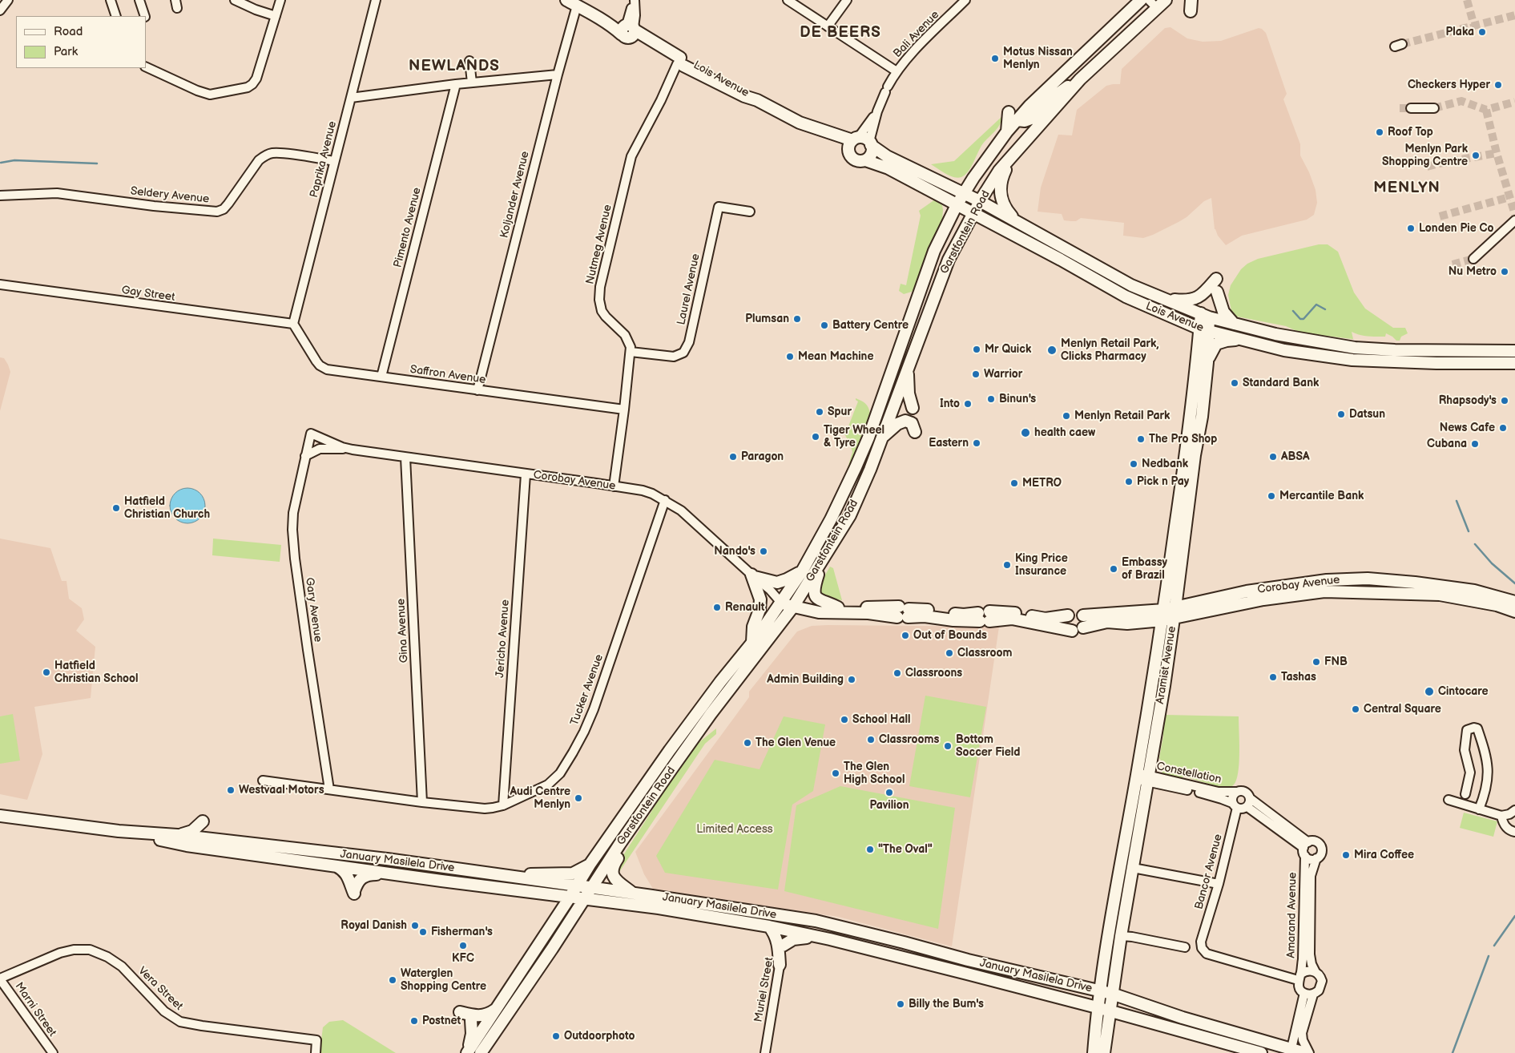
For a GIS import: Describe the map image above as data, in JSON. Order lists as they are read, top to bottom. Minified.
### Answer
{"streets":{"main road":["Lois Avenue","Garstfontein Road","Corobay Avenue","Aramist Avenue","January Masilela Drive"],"street":["Bali Avenue","Paprika Avenue","Koljander Avenue","Seldery Avenue","Pimento Avenue","Nutmeg Avenue","Laurel Avenue","Gay Street","Saffron Avenue","Gary Avenue","Gina Avenue","Jericho Avenue","Tucker Avenue","Constellation","Bancor Avenue","Amarand Avenue","Vera Street","Muriel Street","Marni Street"]},"crossings":[["Bali Avenue","Lois Avenue"],["Lois Avenue","Koljander Avenue"],["Lois Avenue","Garstfontein Road"],["Lois Avenue","Nutmeg Avenue"],["Lois Avenue","Aramist Avenue"],["Paprika Avenue","Seldery Avenue"],["Paprika Avenue","Gay Street"],["Paprika Avenue","Saffron Avenue"],["Koljander Avenue","Saffron Avenue"],["Pimento Avenue","Saffron Avenue"],["Garstfontein Road","Corobay Avenue"],["Garstfontein Road","January Masilela Drive"],["Nutmeg Avenue","Laurel Avenue"],["Nutmeg Avenue","Saffron Avenue"],["Nutmeg Avenue","Corobay Avenue"],["Gay Street","Saffron Avenue"],["Corobay Avenue","Gary Avenue"],["Corobay Avenue","Gina Avenue"],["Corobay Avenue","Jericho Avenue"],["Corobay Avenue","Aramist Avenue"],["Corobay Avenue","Tucker Avenue"],["Gary Avenue","Tucker Avenue"],["Gina Avenue","Tucker Avenue"],["Jericho Avenue","Tucker Avenue"],["Aramist Avenue","Constellation"],["Aramist Avenue","January Masilela Drive"],["Constellation","Bancor Avenue"],["January Masilela Drive","Muriel Street"],["Bancor Avenue","Amarand Avenue"],["Vera Street","Marni Street"]],"districts":["DE BEERS","NEWLANDS","MENLYN"],"parks":["Limited Access"],"places":["Plaka","Motus Nissan Menlyn","Checkers Hyper","Roof Top","Menlyn Park Shopping Centre","Londen Pie Co","Nu Metro","Plumsan","Battery Centre","Mr Quick","Menlyn Retail Park, Clicks Pharmacy","Mean Machine","Warrior","Standard Bank","Binun's","Rhapsody's","Into","Spur","Datsun","Menlyn Retail Park","News Cafe","health caew","Tiger Wheel & Tyre","The Pro Shop","Eastern","Cubana","Paragon","ABSA","Nedbank","Pick n Pay","METRO","Mercantile Bank","Hatfield Christian Church","Nando's","King Price Insurance","Embassy of Brazil","Renault","Out of Bounds","Classroom","FNB","Hatfield Christian School","Classroons","Tashas","Admin Building","Cintocare","Central Square","School Hall","Classrooms","The Glen Venue","Bottom Soccer Field","The Glen High School","Westvaal Motors","Pavilion","Audi Centre Menlyn","\"The Oval\"","Mira Coffee","Royal Danish","Fisherman's","KFC","Waterglen Shopping Centre","Billy the Bum's","Postnet","Outdoorphoto"],"legend":["Road","Park"]}
